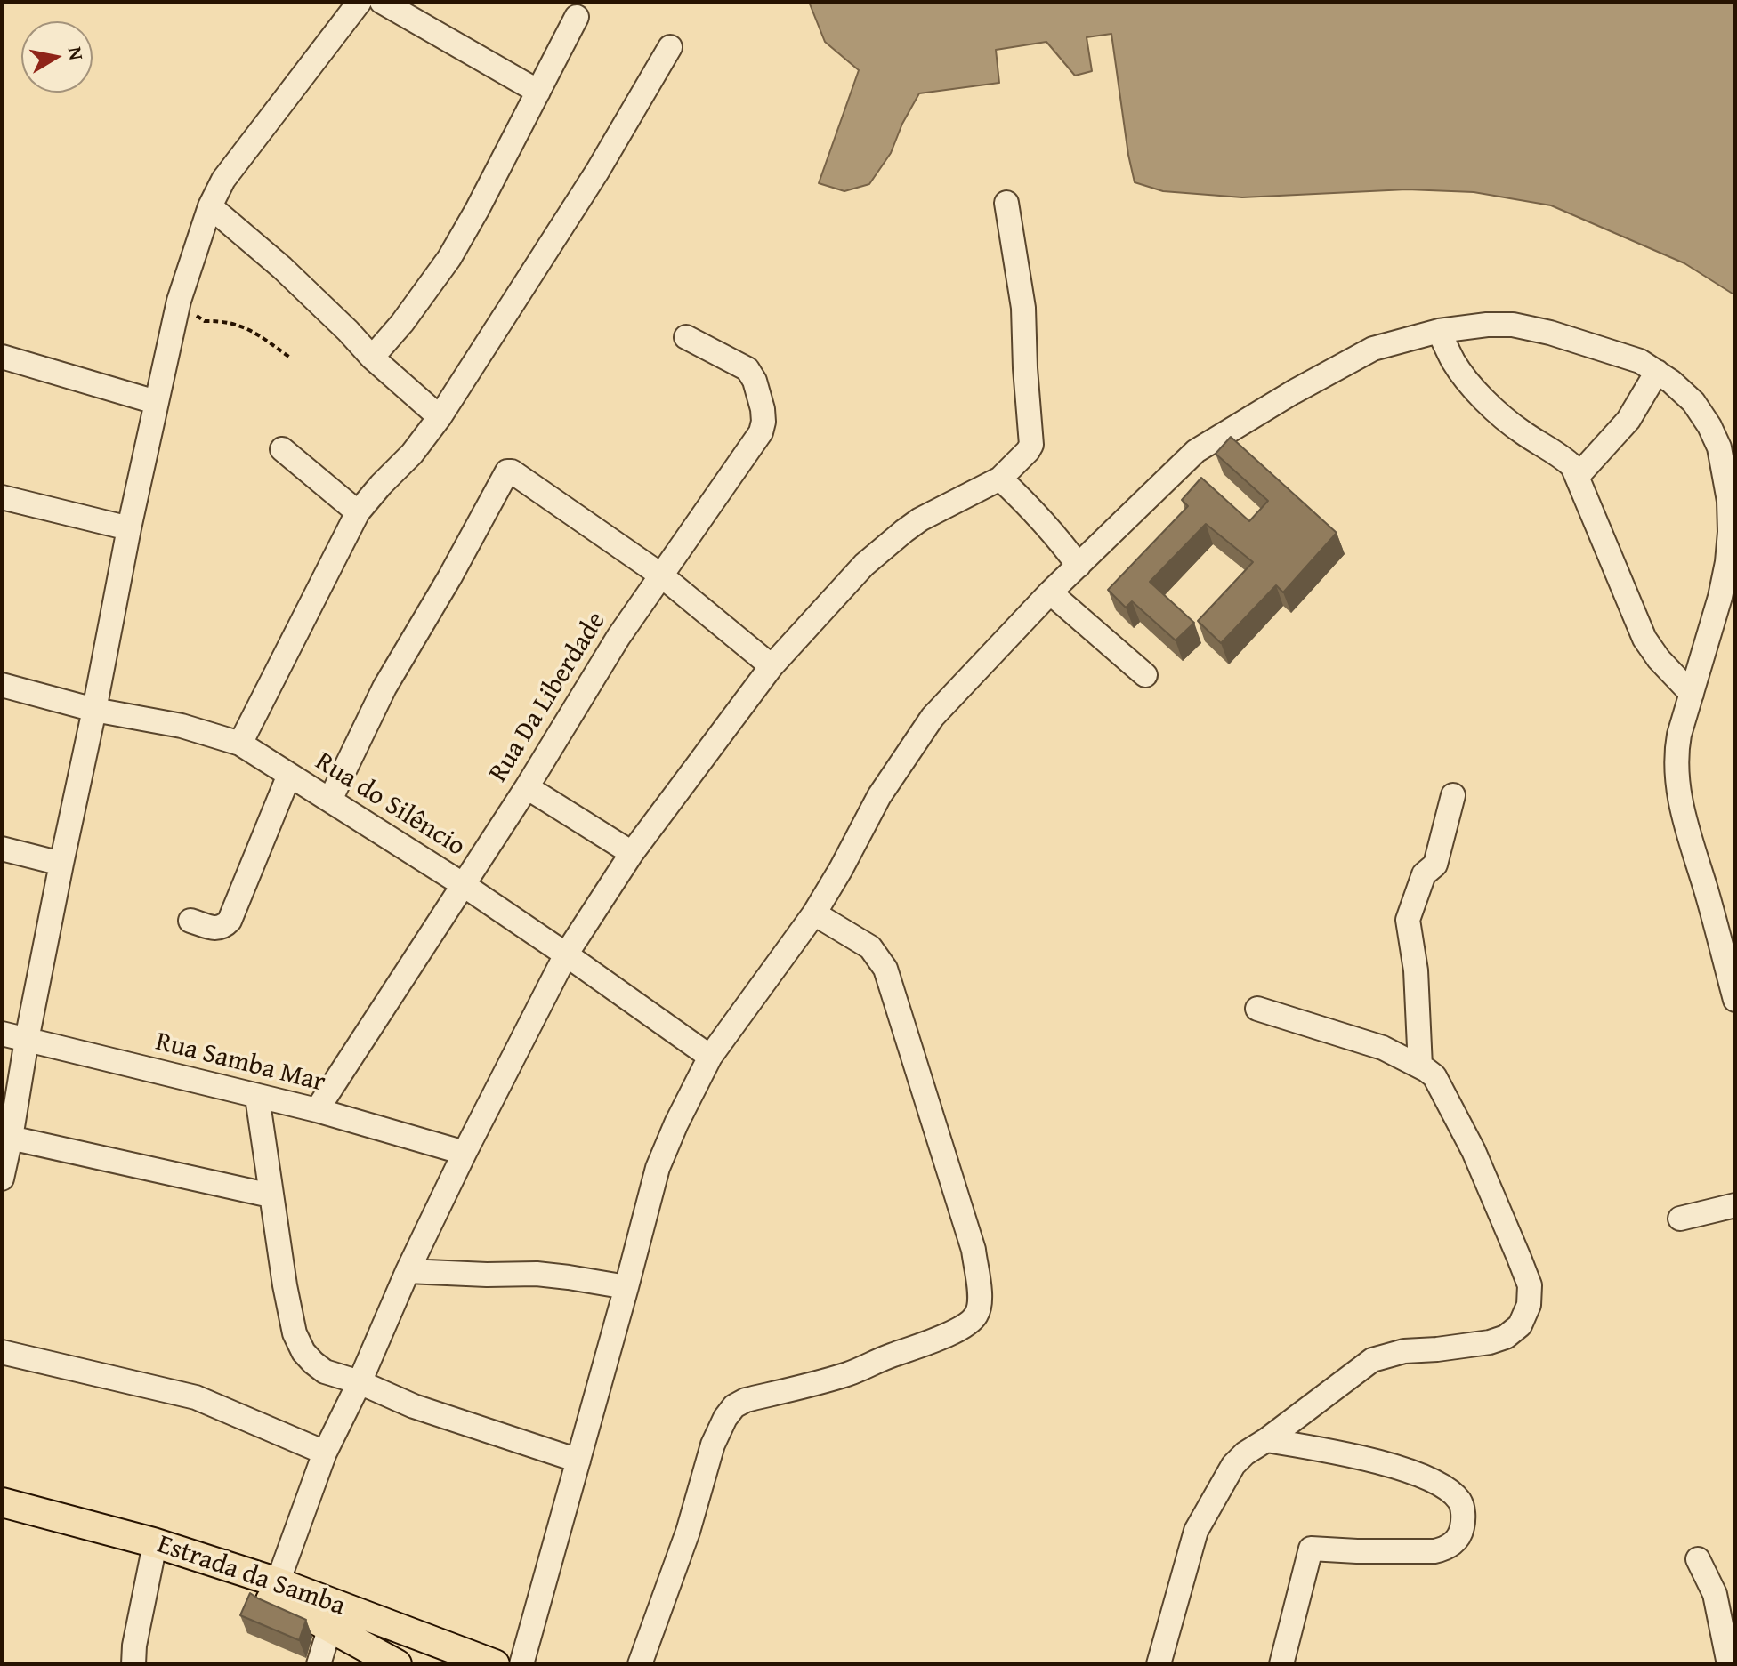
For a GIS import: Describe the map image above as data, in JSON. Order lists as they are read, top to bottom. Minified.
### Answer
{"streets":{"main road":["Estrada da Samba"],"street":["Rua Da Liberdade","Rua do Silêncio","Rua Samba Mar"]},"crossings":[["Rua Da Liberdade","Rua do Silêncio"],["Rua Da Liberdade","Rua Samba Mar"]],"north":"right"}
